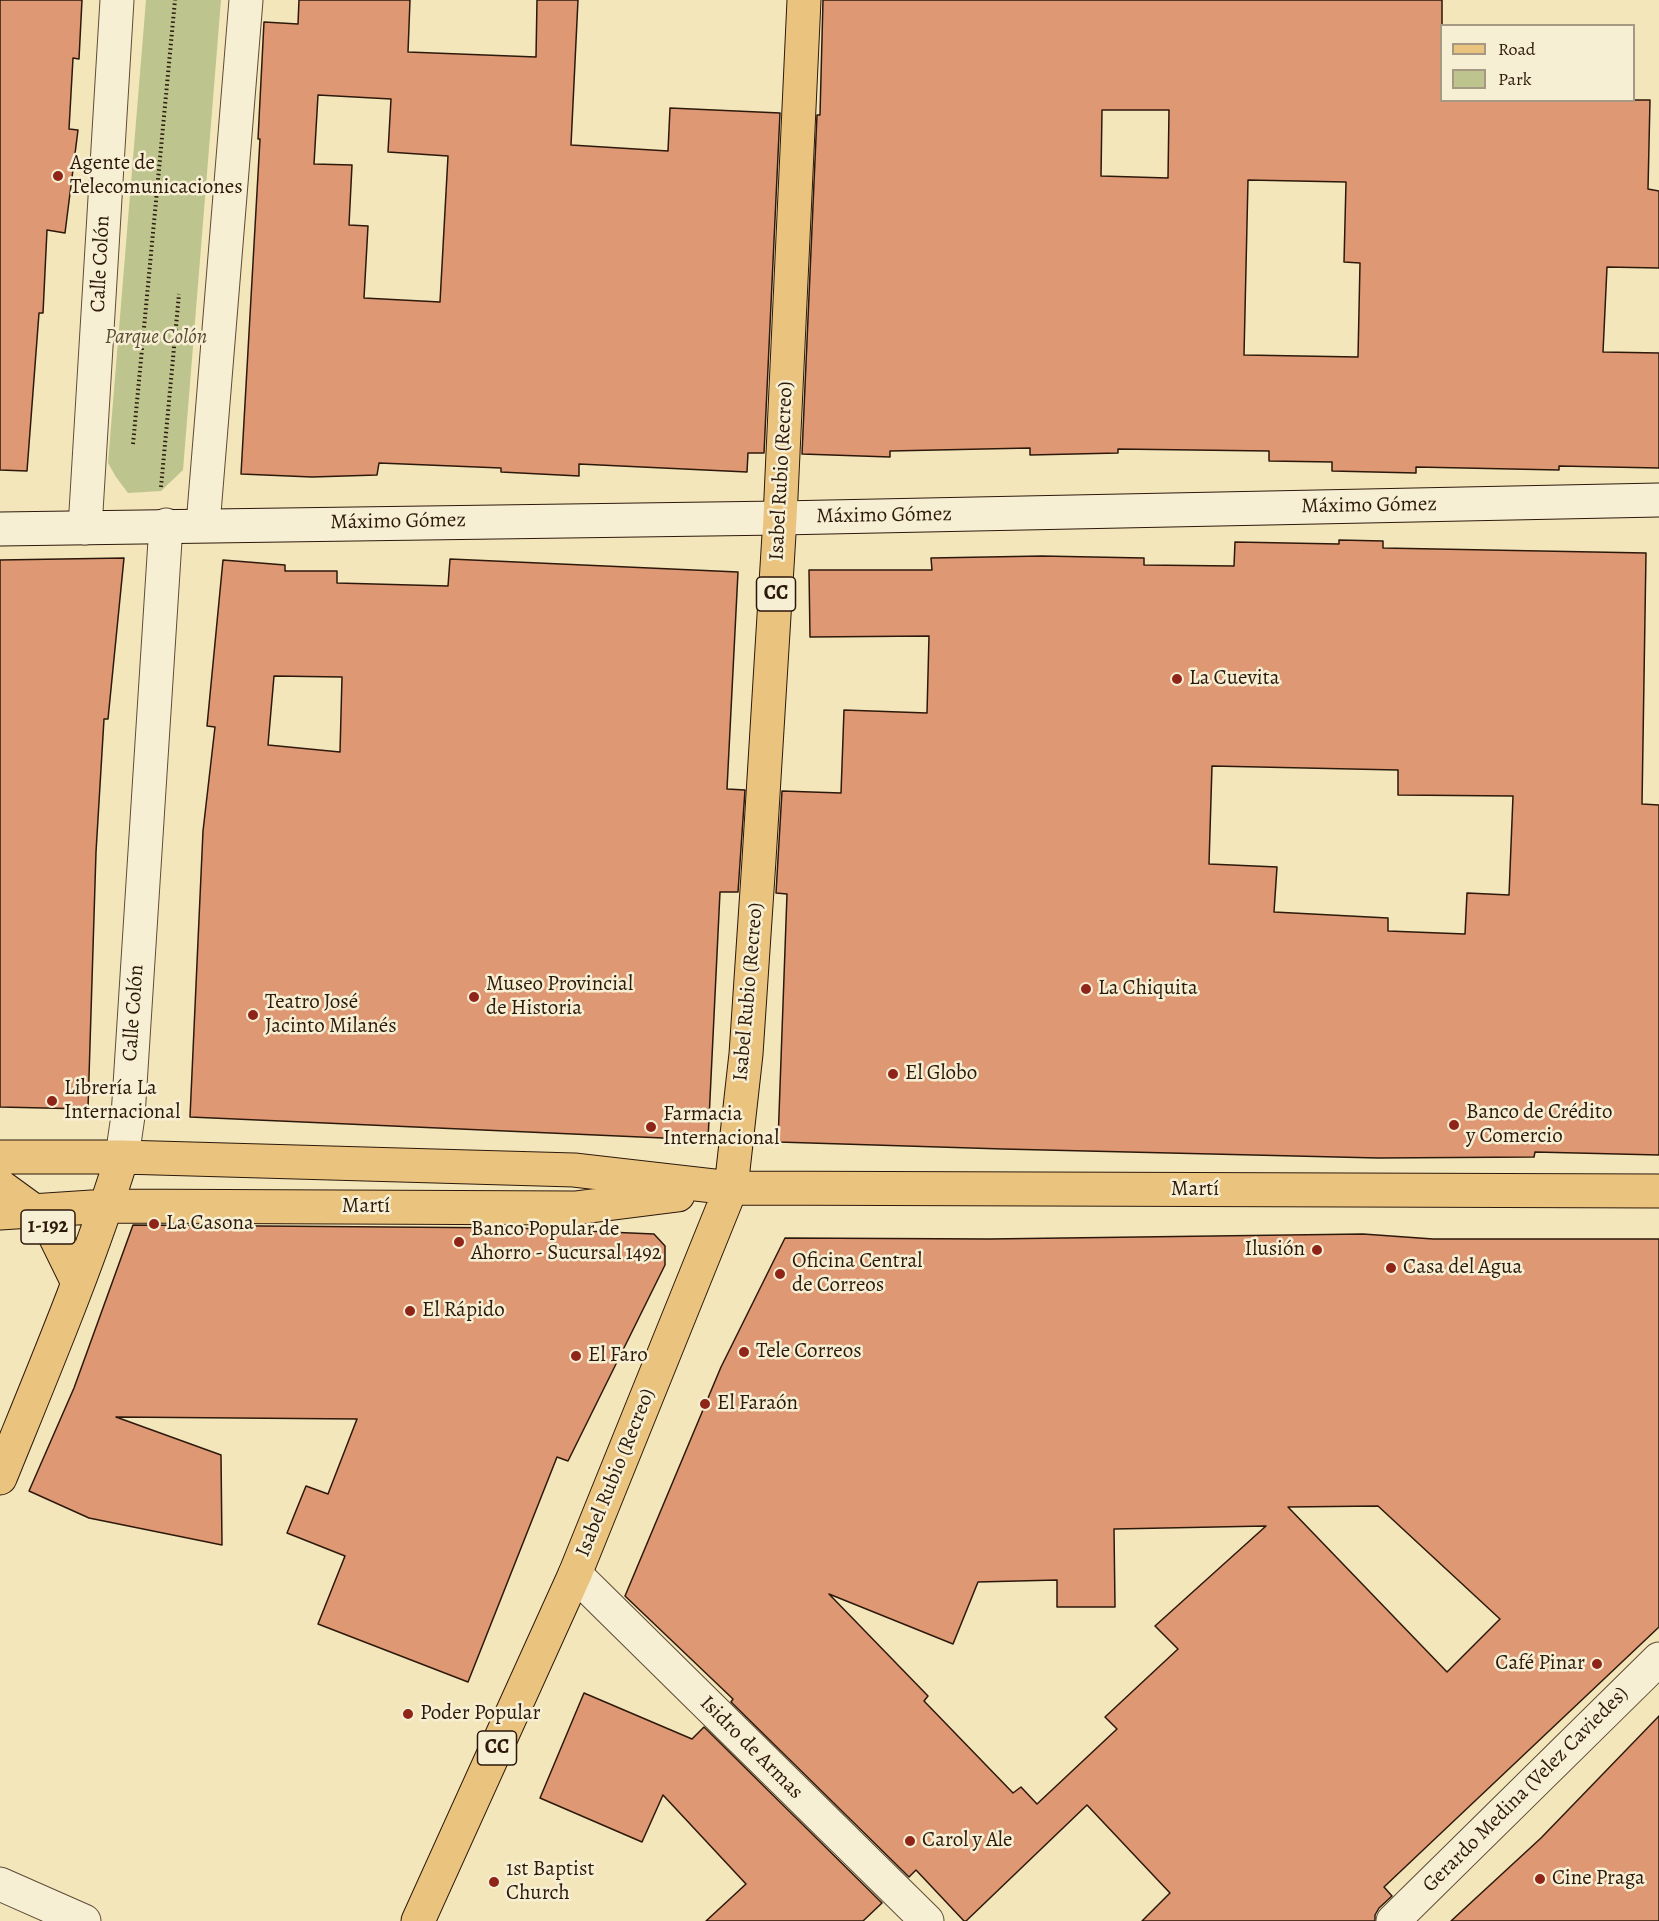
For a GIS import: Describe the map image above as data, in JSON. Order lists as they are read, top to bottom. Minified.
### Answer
{"streets":{"main road":["Calle Colón","Isabel Rubio (Recreo)","CC","Martí","1-192"],"street":["Máximo Gómez","Isidro de Armas","Gerardo Medina (Velez Caviedes)"]},"crossings":[["Calle Colón","Máximo Gómez"],["Calle Colón","Martí"],["Calle Colón","1-192"],["Isabel Rubio (Recreo)","Máximo Gómez"],["Isabel Rubio (Recreo)","Martí"],["Isabel Rubio (Recreo)","Isidro de Armas"],["Martí","1-192"]],"parks":["Parque Colón"],"places":["Agente de Telecomunicaciones","La Cuevita","La Chiquita","Museo Provincial de Historia","Teatro José Jacinto Milanés","El Globo","Librería La Internacional","Banco de Crédito y Comercio","Farmacia Internacional","La Casona","Banco Popular de Ahorro - Sucursal 1492","Ilusión","Casa del Agua","Oficina Central de Correos","El Rápido","Tele Correos","El Faro","El Faraón","Café Pinar","Poder Popular","Carol y Ale","Cine Praga","1st Baptist Church"],"legend":["Road","Park"]}
